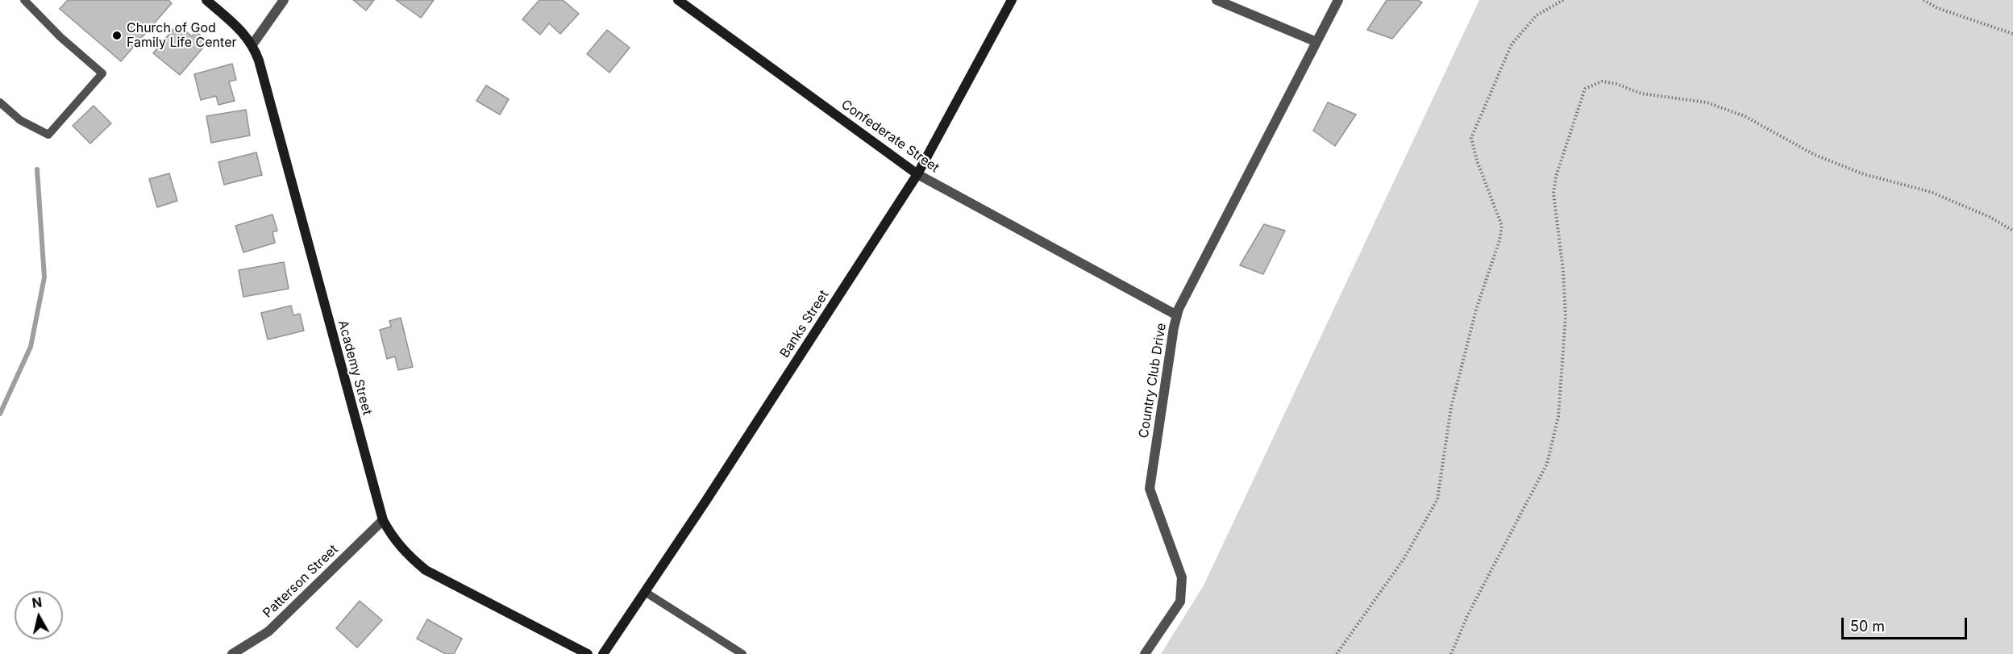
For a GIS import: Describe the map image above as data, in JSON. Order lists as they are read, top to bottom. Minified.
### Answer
{"streets":{"street":["Confederate Street","Banks Street","Academy Street","Country Club Drive","Patterson Street"]},"crossings":[["Confederate Street","Banks Street"],["Confederate Street","Country Club Drive"],["Academy Street","Patterson Street"]],"places":["Church of God Family Life Center"],"scale_bar":"50 m","north":"top"}
